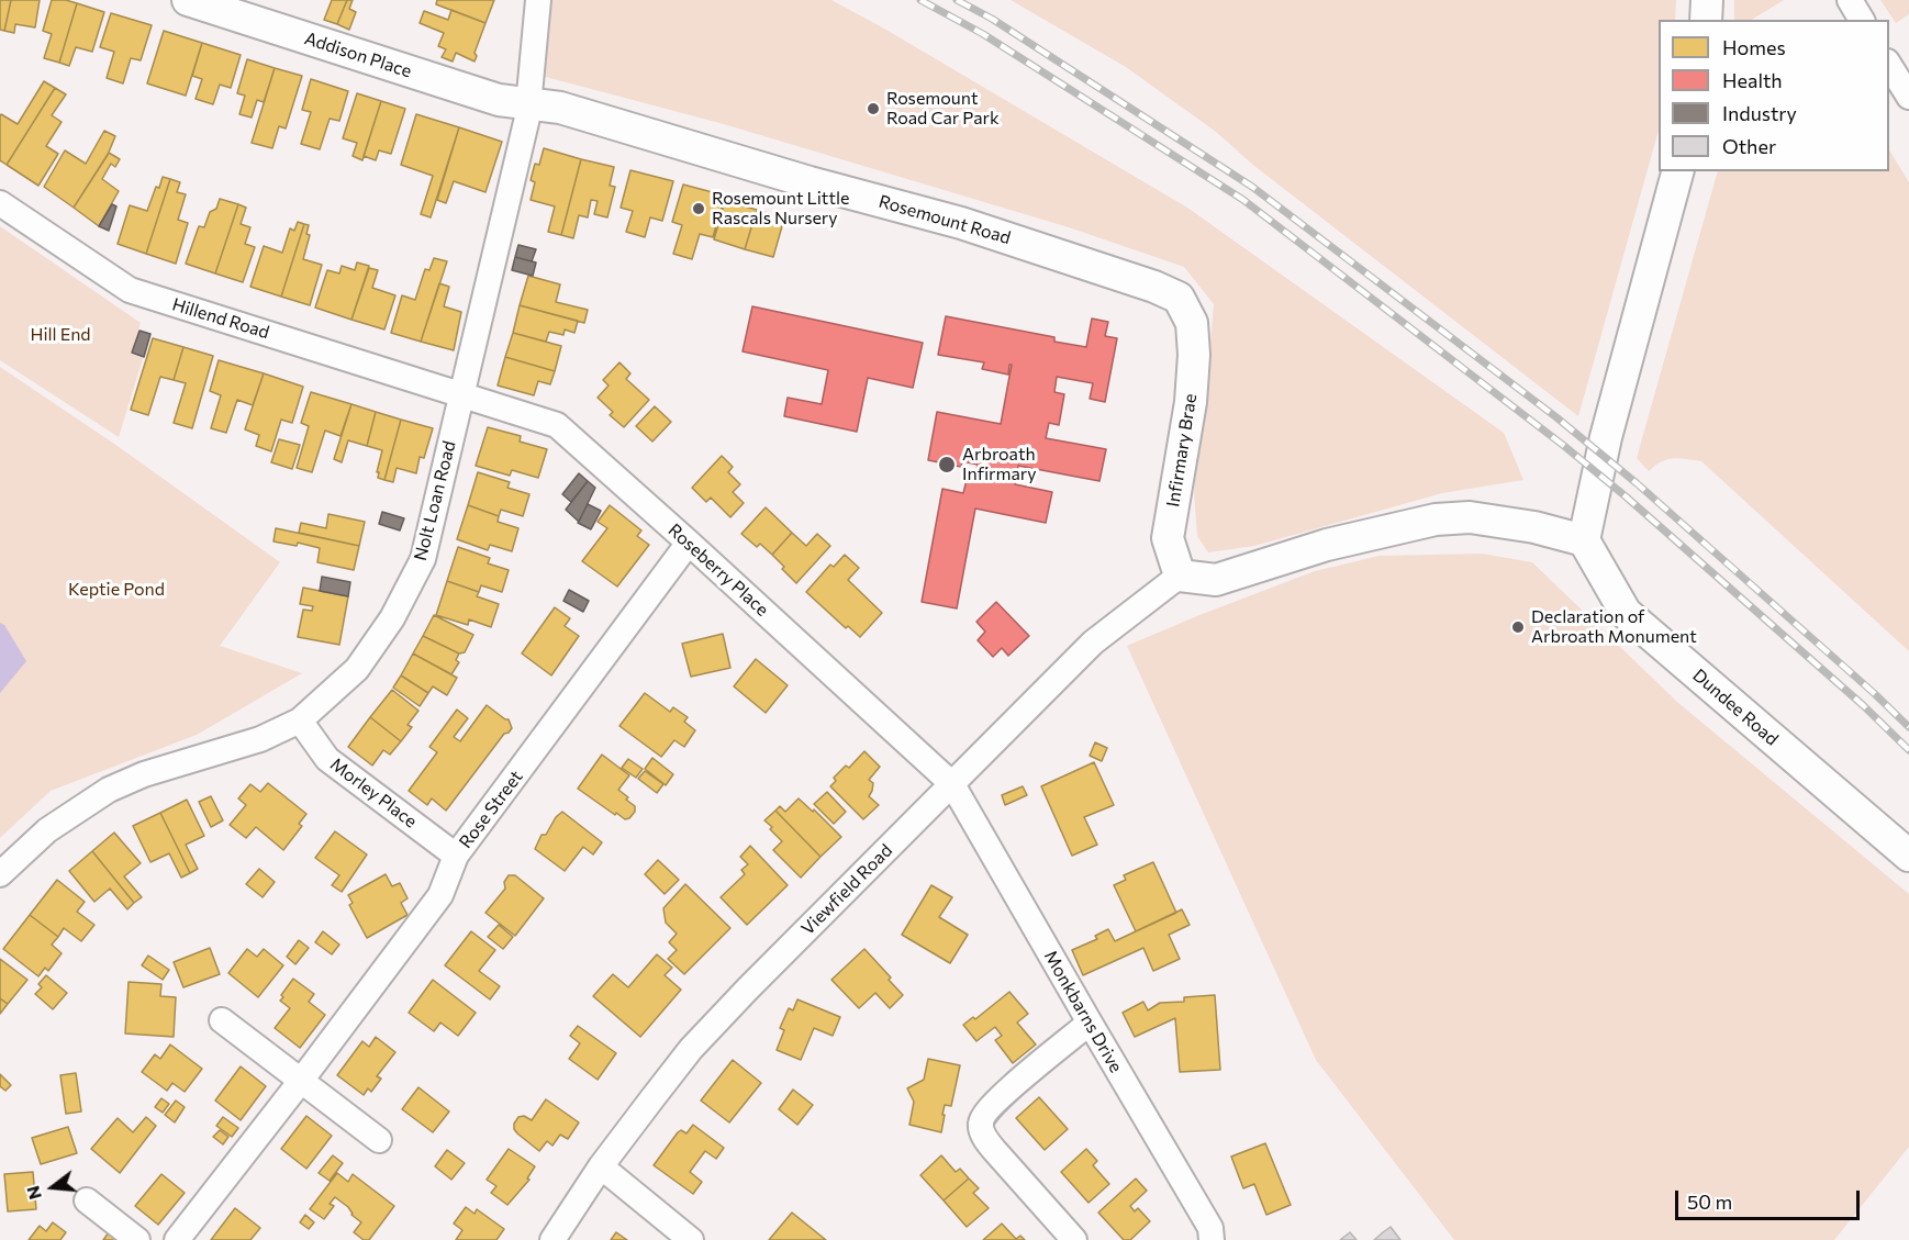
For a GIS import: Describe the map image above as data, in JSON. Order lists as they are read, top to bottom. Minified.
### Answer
{"streets":{"main road":["Addison Place","Rosemount Road","Infirmary Brae","Dundee Road"],"street":["Hillend Road","Nolt Loan Road","Roseberry Place","Morley Place","Rose Street","Viewfield Road","Monkbarns Drive"]},"crossings":[["Addison Place","Rosemount Road"],["Addison Place","Nolt Loan Road"],["Rosemount Road","Infirmary Brae"],["Rosemount Road","Nolt Loan Road"],["Hillend Road","Nolt Loan Road"],["Hillend Road","Roseberry Place"],["Infirmary Brae","Viewfield Road"],["Nolt Loan Road","Roseberry Place"],["Nolt Loan Road","Morley Place"],["Roseberry Place","Rose Street"],["Roseberry Place","Viewfield Road"],["Roseberry Place","Monkbarns Drive"],["Morley Place","Rose Street"],["Viewfield Road","Monkbarns Drive"]],"parks":["Hill End","Keptie Pond"],"places":["Rosemount Road Car Park","Rosemount Little Rascals Nursery","Arbroath Infirmary","Declaration of Arbroath Monument"],"legend":["Homes","Health","Industry","Other"],"scale_bar":"50 m","north":"left"}
